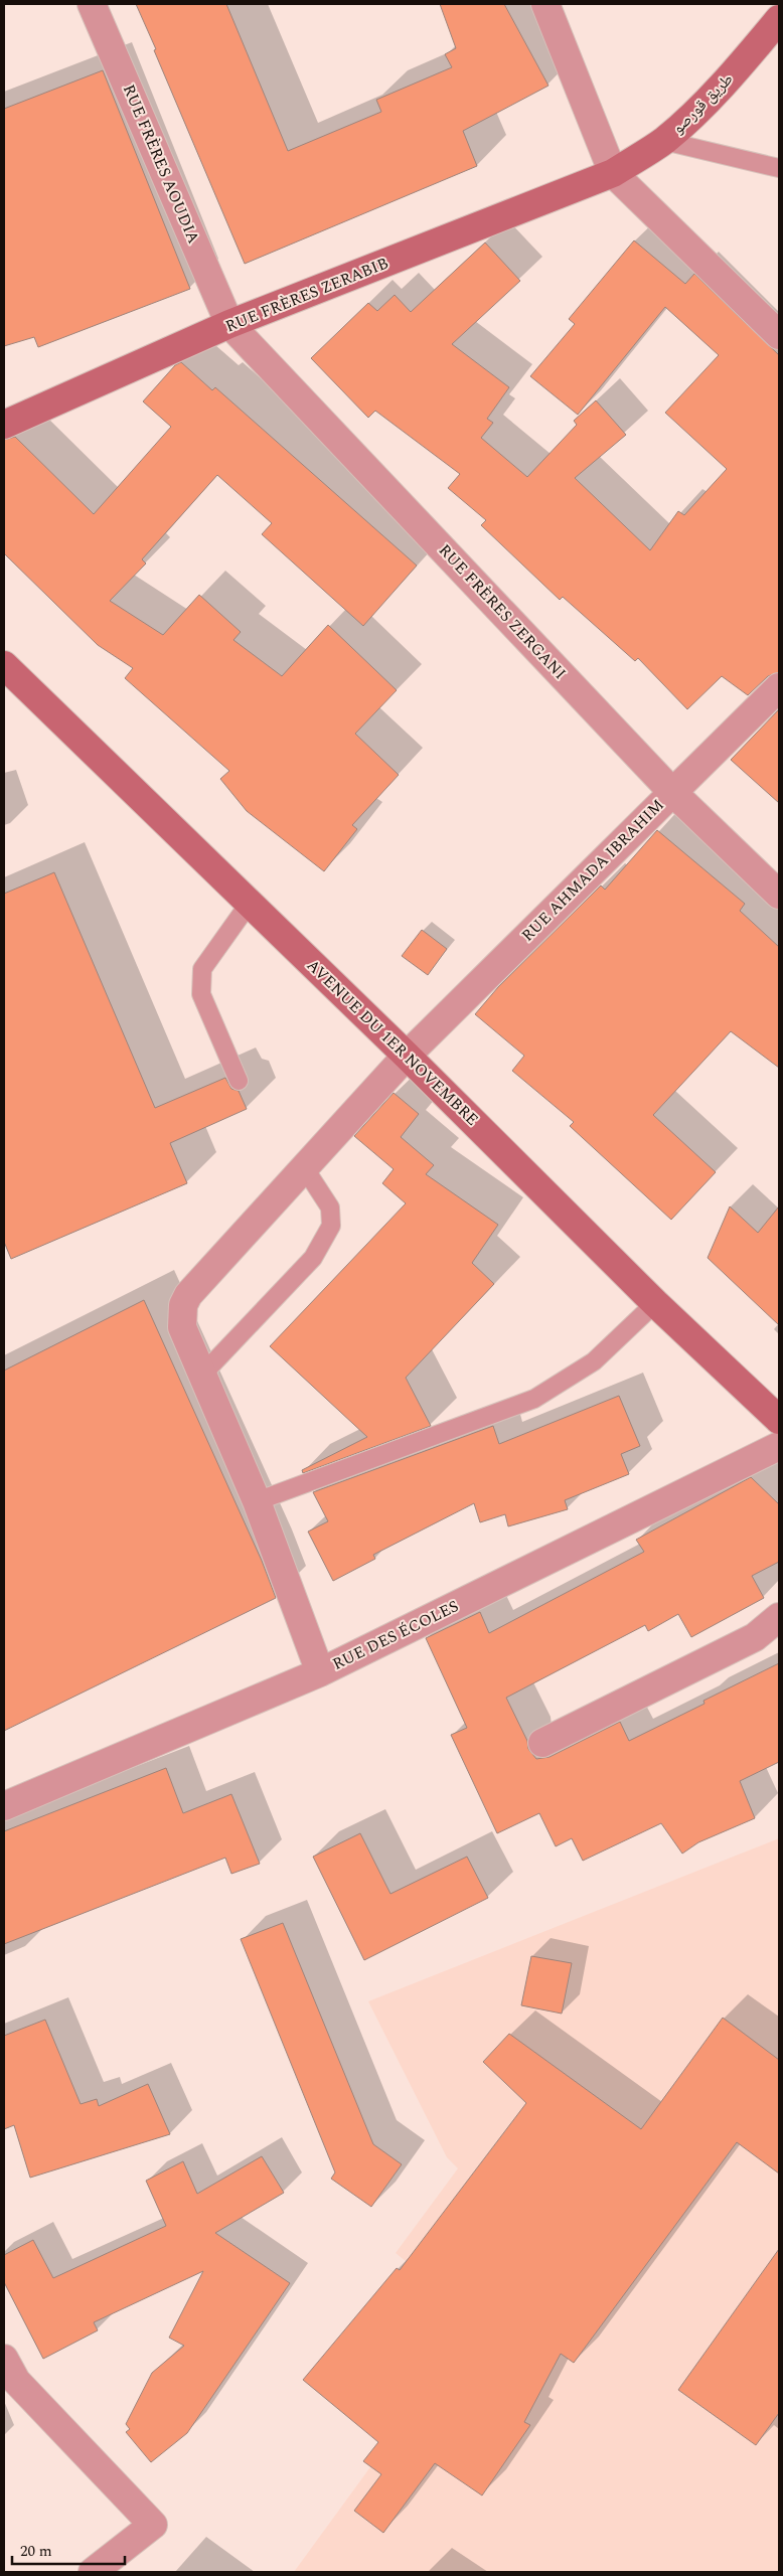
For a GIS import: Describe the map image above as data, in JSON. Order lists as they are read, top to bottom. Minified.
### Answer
{"streets":{"main road":["طريق قورصو","RUE FRÈRES ZERABIB","AVENUE DU 1ER NOVEMBRE"],"street":["RUE FRÈRES AOUDIA","RUE FRÈRES ZERGANI","RUE AHMADA IBRAHIM","RUE DES ÉCOLES"]},"crossings":[["طريق قورصو","RUE FRÈRES ZERABIB"],["RUE FRÈRES AOUDIA","RUE FRÈRES ZERABIB"],["RUE FRÈRES AOUDIA","RUE FRÈRES ZERGANI"],["RUE FRÈRES ZERABIB","RUE FRÈRES ZERGANI"],["RUE FRÈRES ZERGANI","RUE AHMADA IBRAHIM"],["RUE AHMADA IBRAHIM","AVENUE DU 1ER NOVEMBRE"],["RUE AHMADA IBRAHIM","RUE DES ÉCOLES"]],"scale_bar":"20 m"}
